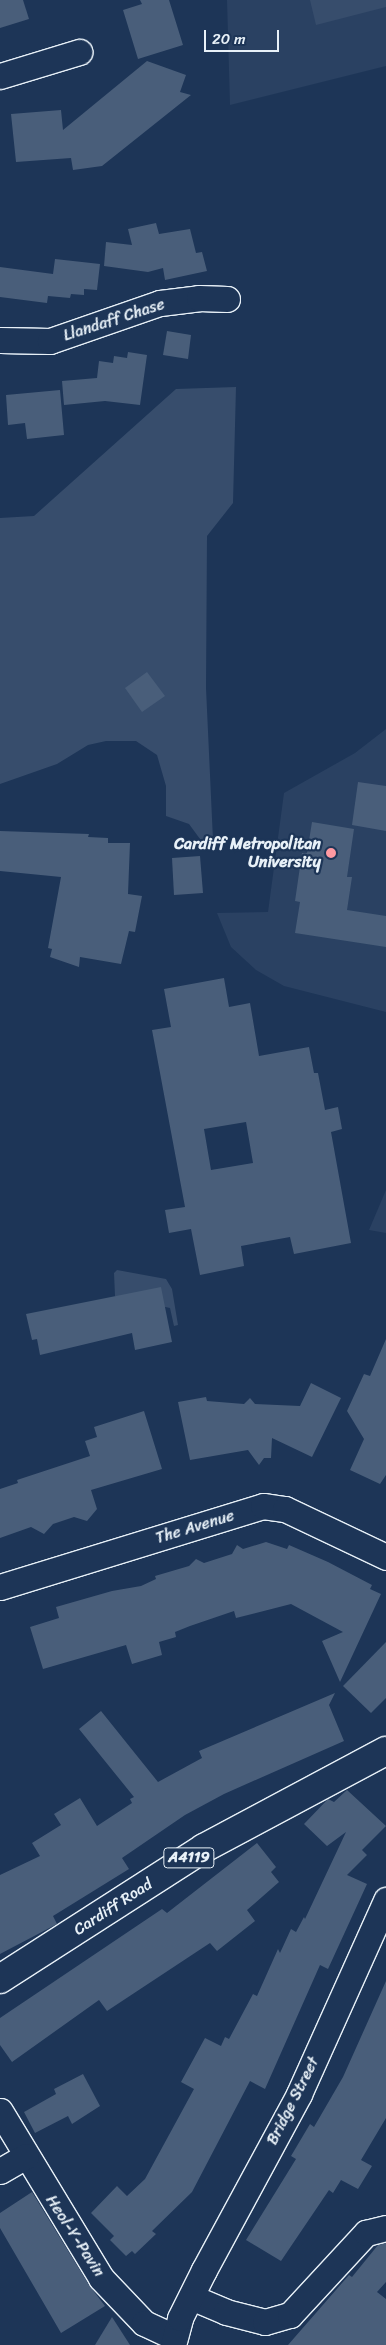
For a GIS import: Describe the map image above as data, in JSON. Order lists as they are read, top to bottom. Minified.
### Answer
{"streets":{"main road":["A4119","Cardiff Road"],"street":["Llandaff Chase","The Avenue","Bridge Street","Heol-Y-Pavin"]},"crossings":[["Bridge Street","Heol-Y-Pavin"]],"places":["Cardiff Metropolitan University"],"scale_bar":"20 m"}
